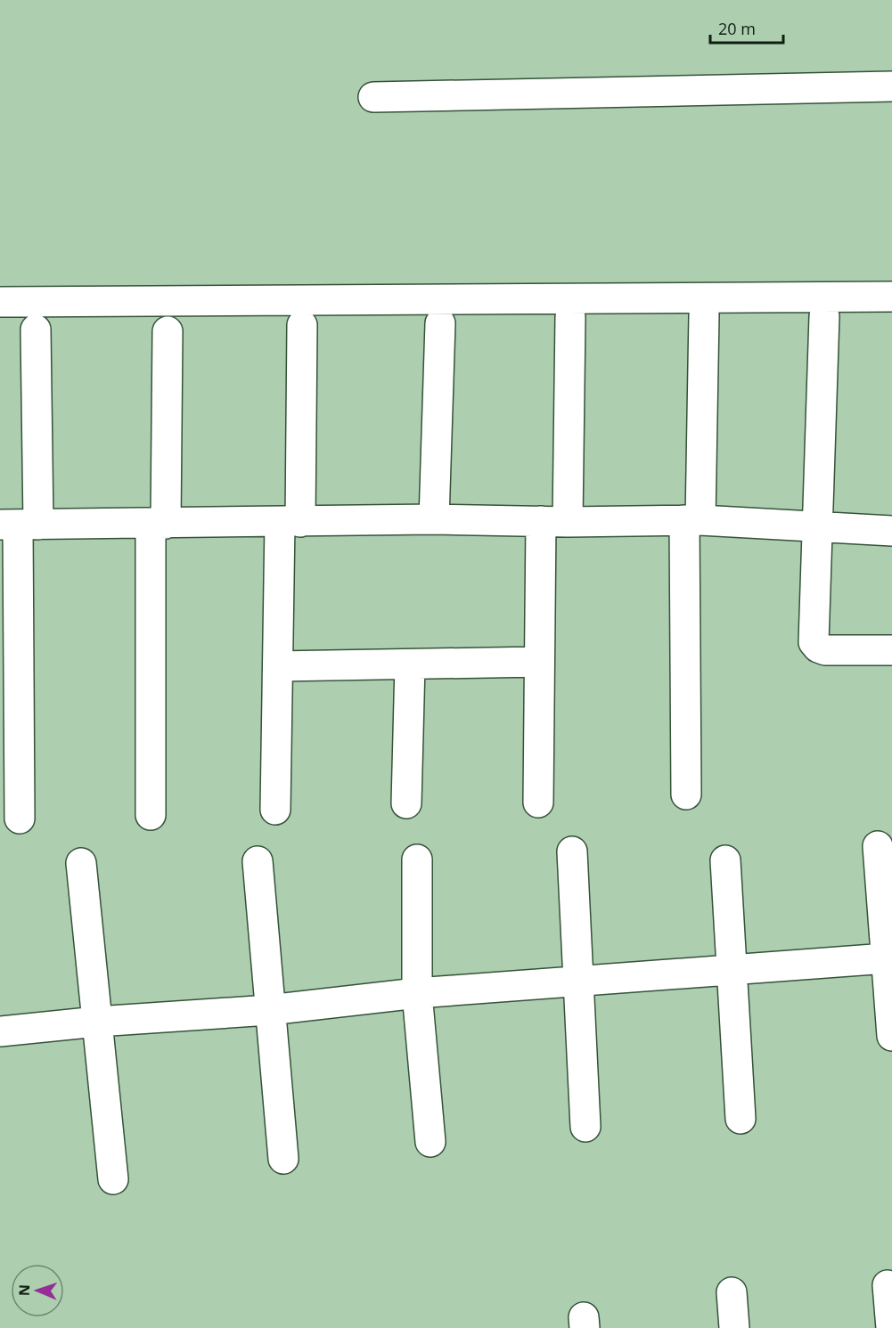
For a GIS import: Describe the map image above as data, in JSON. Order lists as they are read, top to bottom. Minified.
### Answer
{"scale_bar":"20 m","north":"left"}
